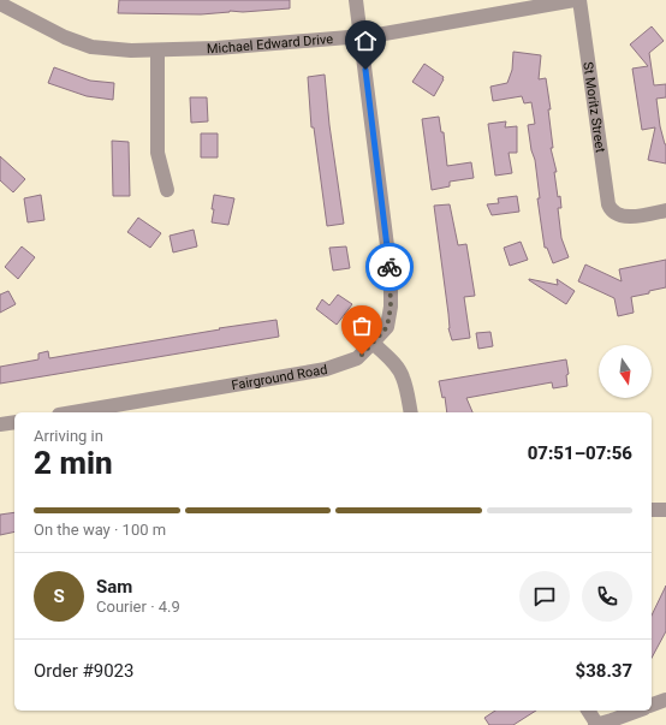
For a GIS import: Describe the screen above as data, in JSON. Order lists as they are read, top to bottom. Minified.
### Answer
{"streets":{"street":["Michael Edward Drive","St Moritz Street","Fairground Road"]},"crossings":[["Michael Edward Drive","Fairground Road"]],"north":"bottom","page":{"heading":["2 min","Arriving in","07:51–07:56"],"panel":["Sam","Courier · 4.9","Order #9023","$38.37"],"bar":"On the way · 100 m","round":"S"}}
